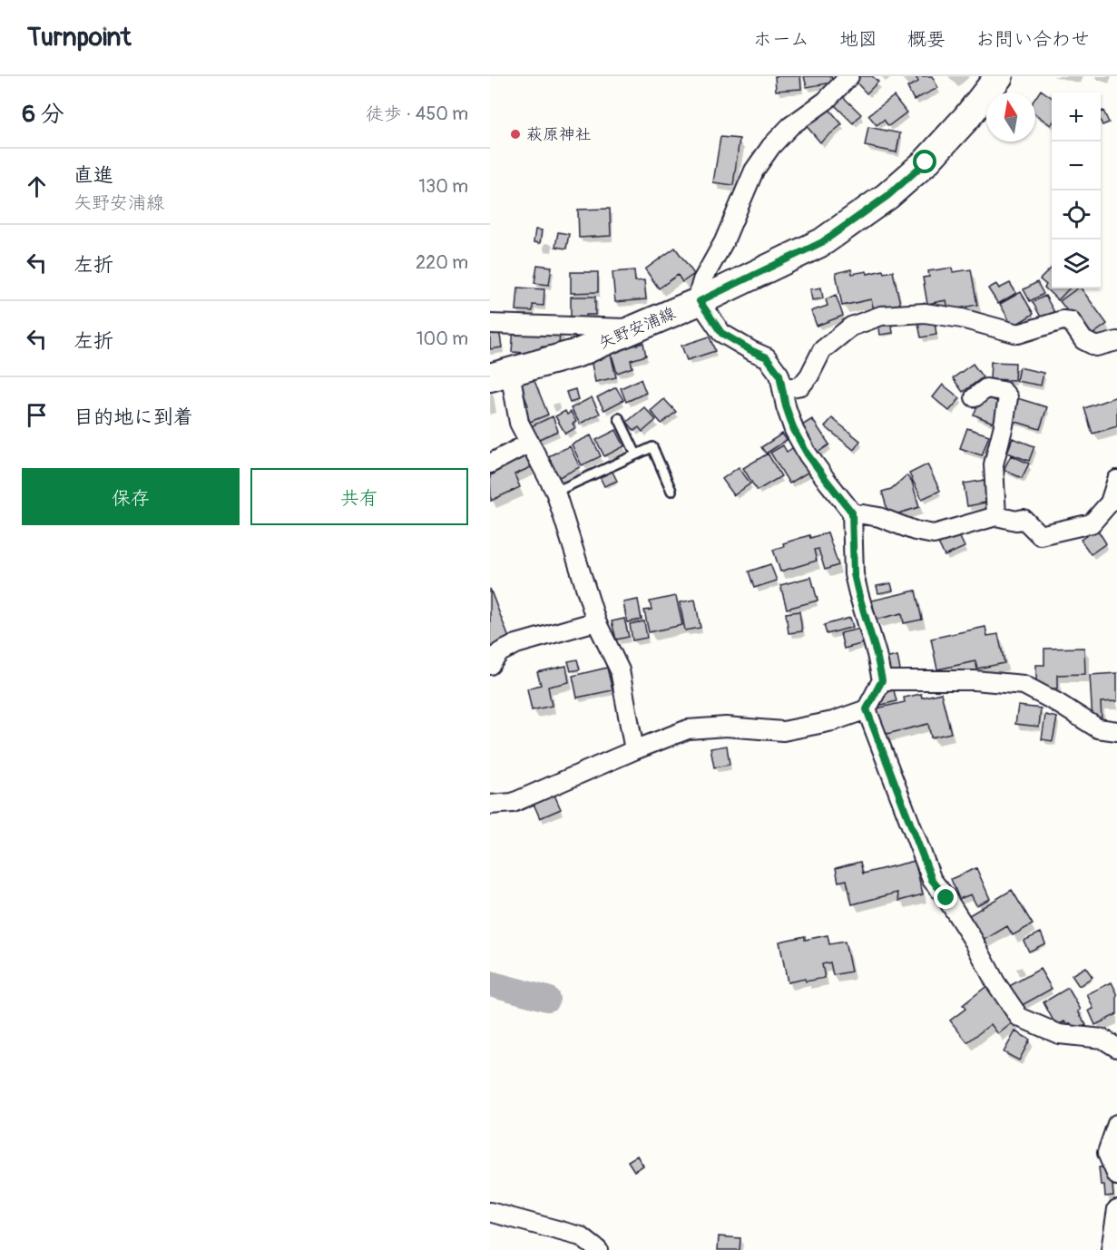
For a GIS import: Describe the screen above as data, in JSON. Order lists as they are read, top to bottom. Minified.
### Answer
{"streets":{"main road":["矢野安浦線"]},"places":["萩原神社"],"north":"top","page":{"header":"Turnpoint","nav":["ホーム","地図","概要","お問い合わせ"],"heading":["6 分","徒歩 · 450 m"],"map_buttons":["+","−"],"list":[["直進","矢野安浦線","130 m"],["左折","220 m"],["左折","100 m"],"目的地に到着"],"buttons":["保存","共有"]}}
